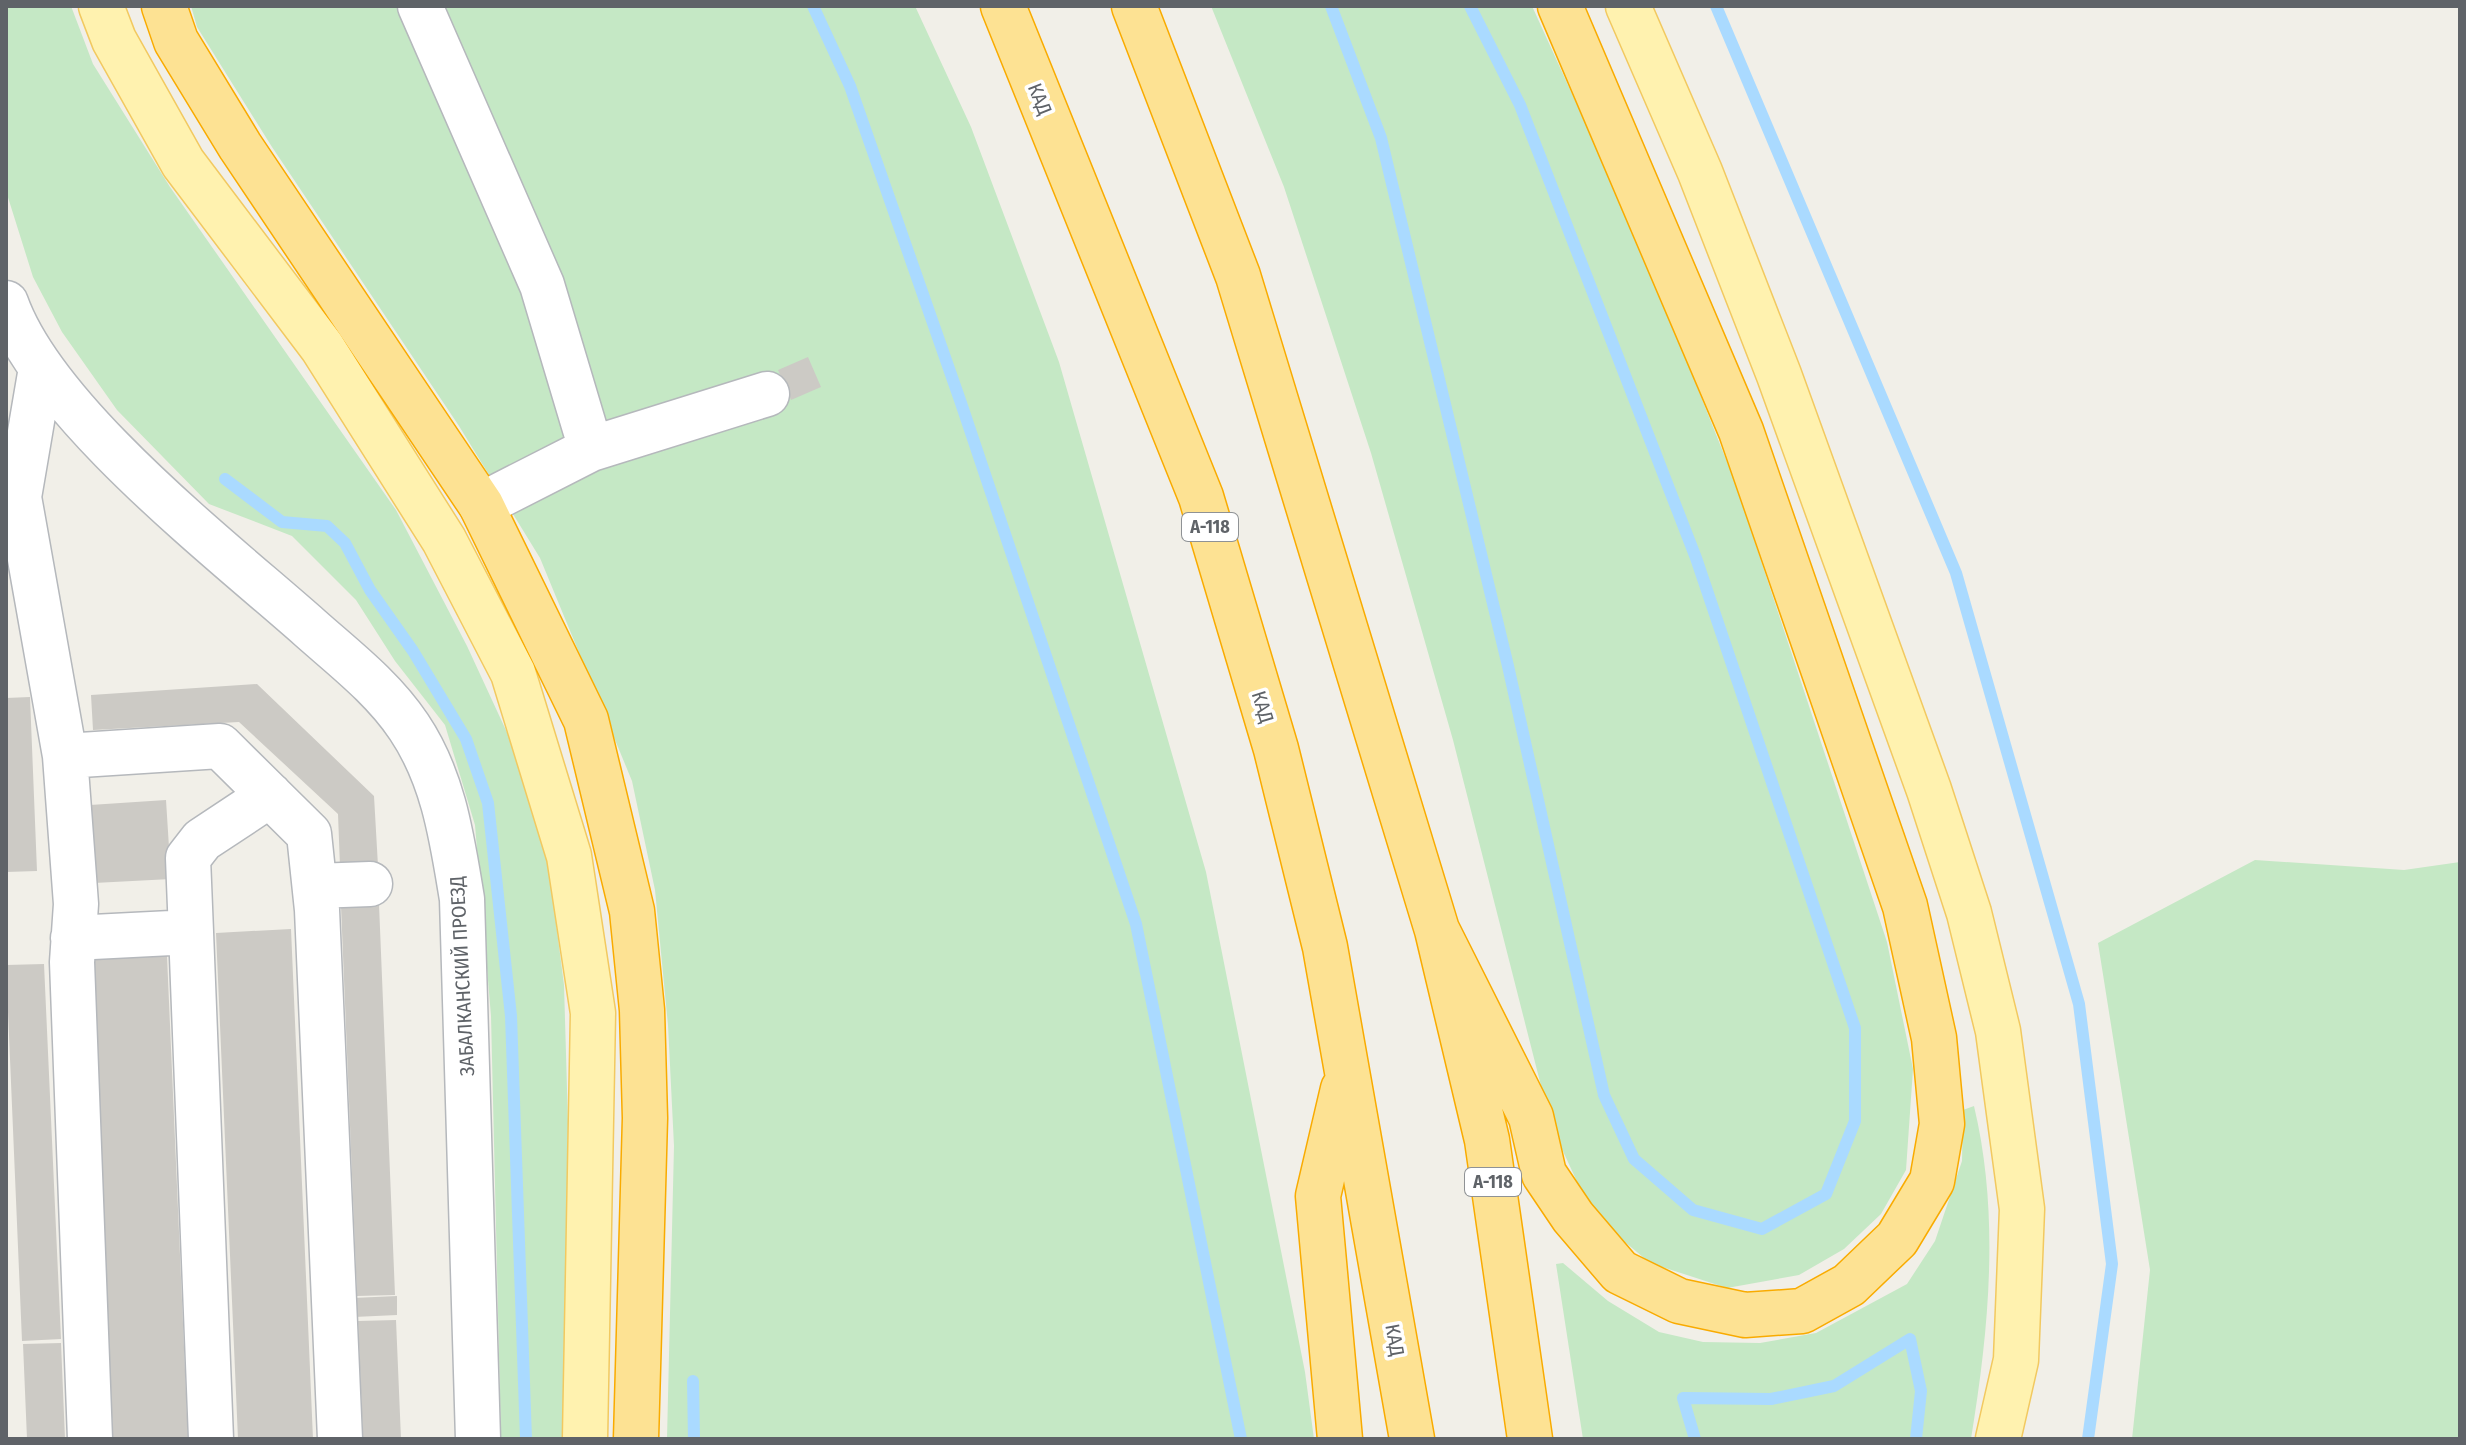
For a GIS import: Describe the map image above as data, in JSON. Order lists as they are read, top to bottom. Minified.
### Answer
{"streets":{"highway":["КАД","А-118"],"street":["ЗАБАЛКАНСКИЙ ПРОЕЗД"]}}
